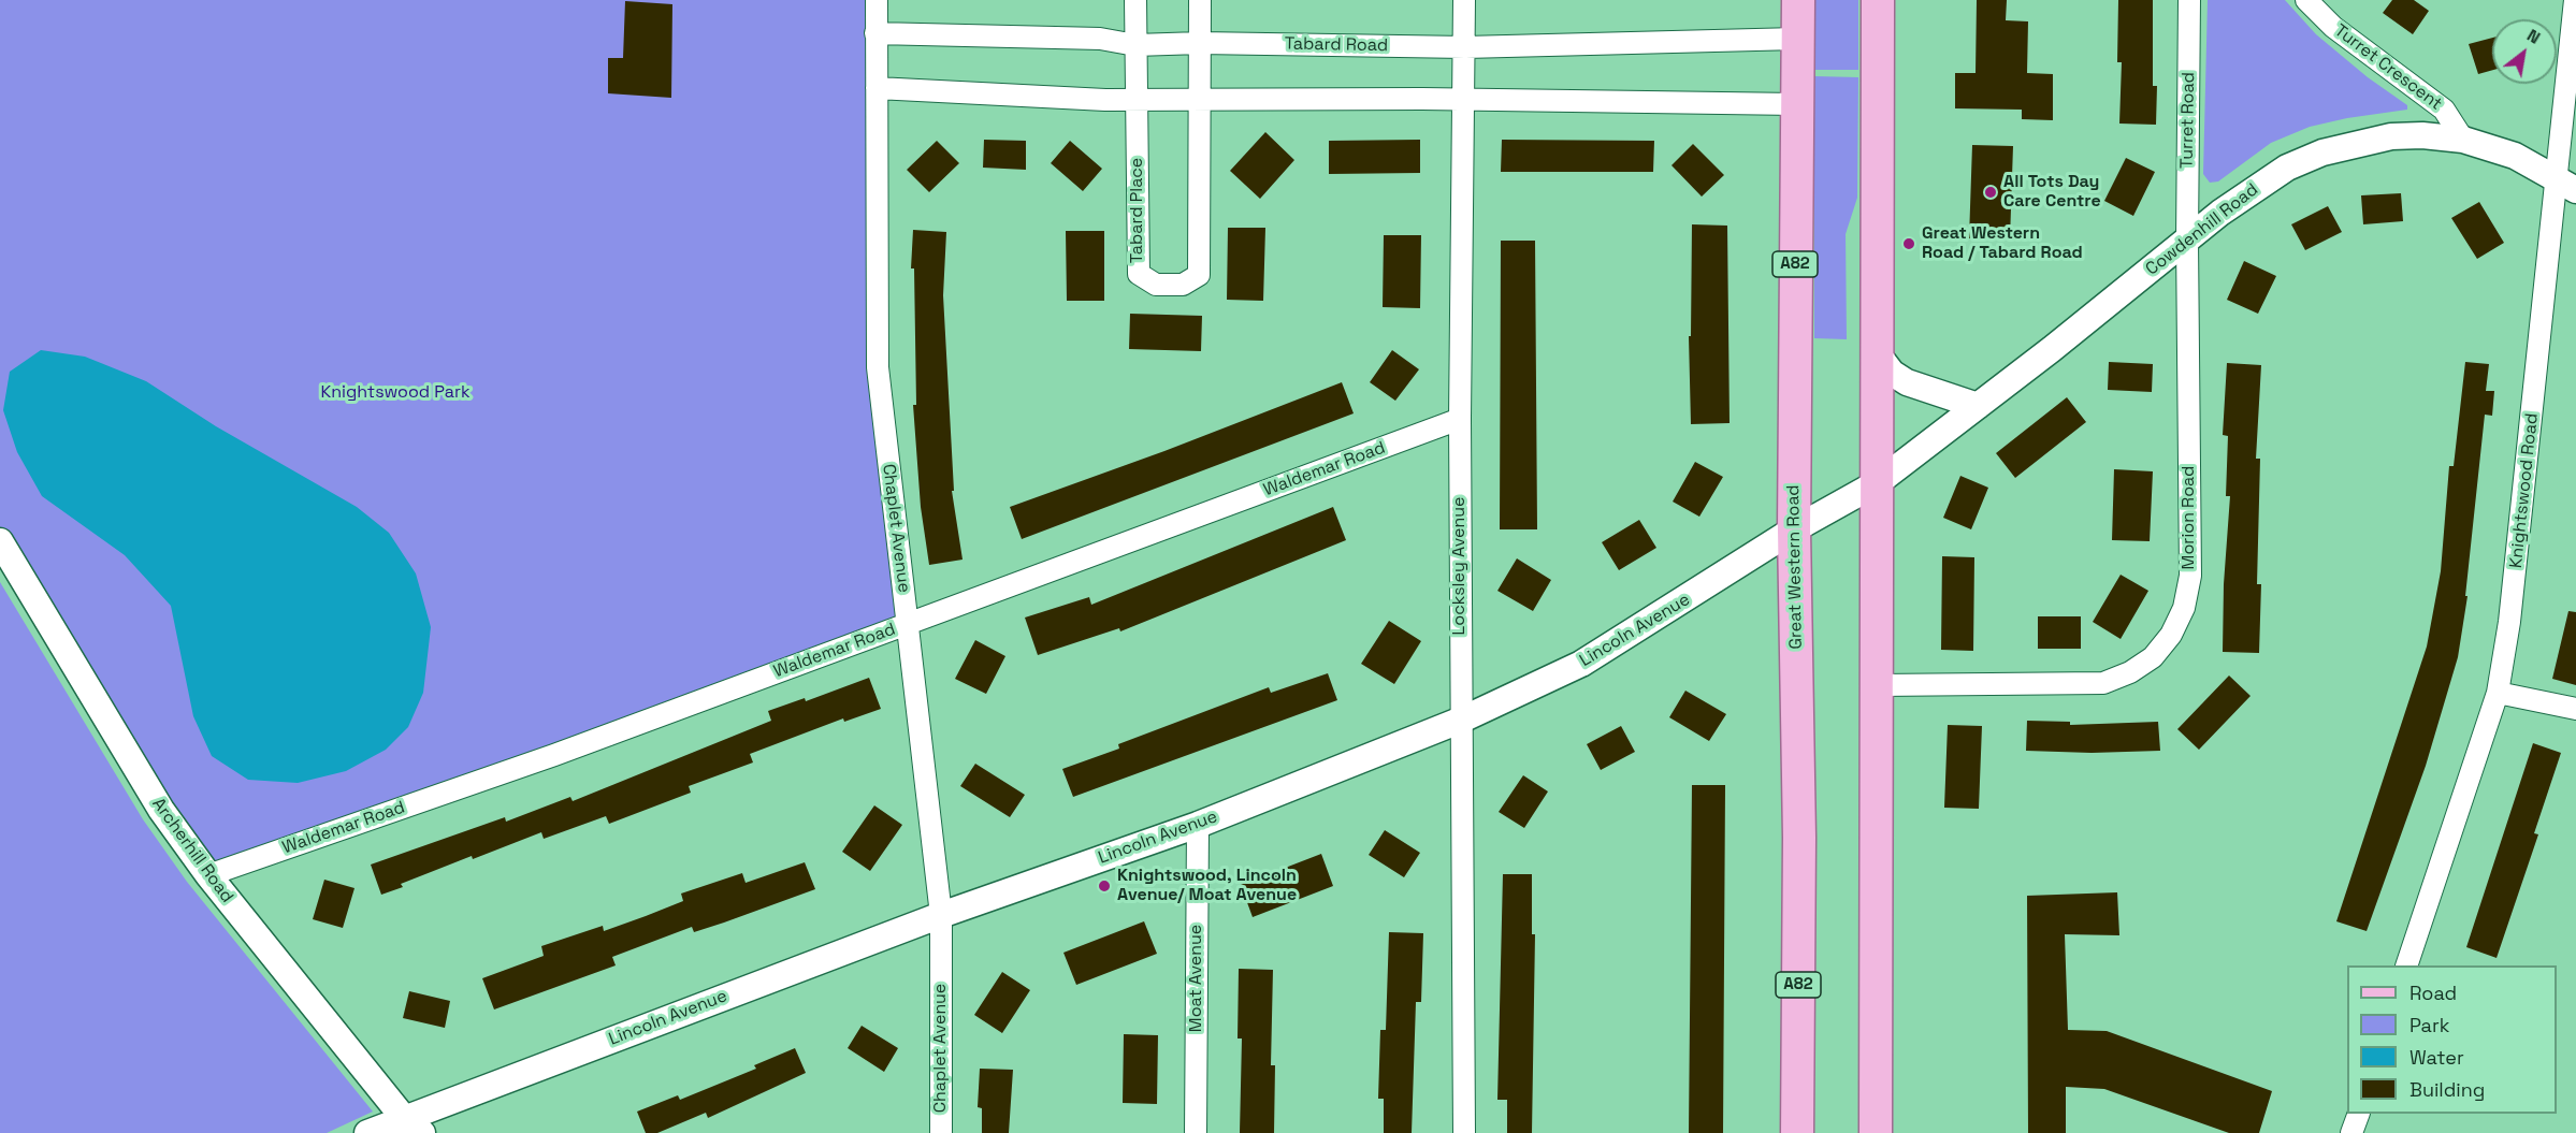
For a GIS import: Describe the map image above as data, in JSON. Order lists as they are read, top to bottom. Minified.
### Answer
{"streets":{"main road":["A82","Great Western Road"],"street":["Tabard Road","Turret Crescent","Turret Road","Tabard Place","Cowdenhill Road","Waldemar Road","Knightswood Road","Morion Road","Chaplet Avenue","Locksley Avenue","Lincoln Avenue","Archerhill Road","Moat Avenue"]},"crossings":[["Tabard Road","Tabard Place"],["Tabard Road","Chaplet Avenue"],["Tabard Road","Locksley Avenue"],["Tabard Road","Great Western Road"],["Turret Crescent","Cowdenhill Road"],["Turret Road","Cowdenhill Road"],["Turret Road","Morion Road"],["Cowdenhill Road","Knightswood Road"],["Cowdenhill Road","Morion Road"],["Cowdenhill Road","Lincoln Avenue"],["Waldemar Road","Chaplet Avenue"],["Waldemar Road","Locksley Avenue"],["Waldemar Road","Archerhill Road"],["Chaplet Avenue","Lincoln Avenue"],["Locksley Avenue","Lincoln Avenue"],["Great Western Road","Lincoln Avenue"],["Lincoln Avenue","Archerhill Road"],["Lincoln Avenue","Moat Avenue"]],"parks":["Knightswood Park"],"places":["All Tots Day Care Centre","Great Western Road / Tabard Road","Knightswood, Lincoln Avenue/ Moat Avenue"],"legend":["Road","Park","Water","Building"],"north":"top right"}
